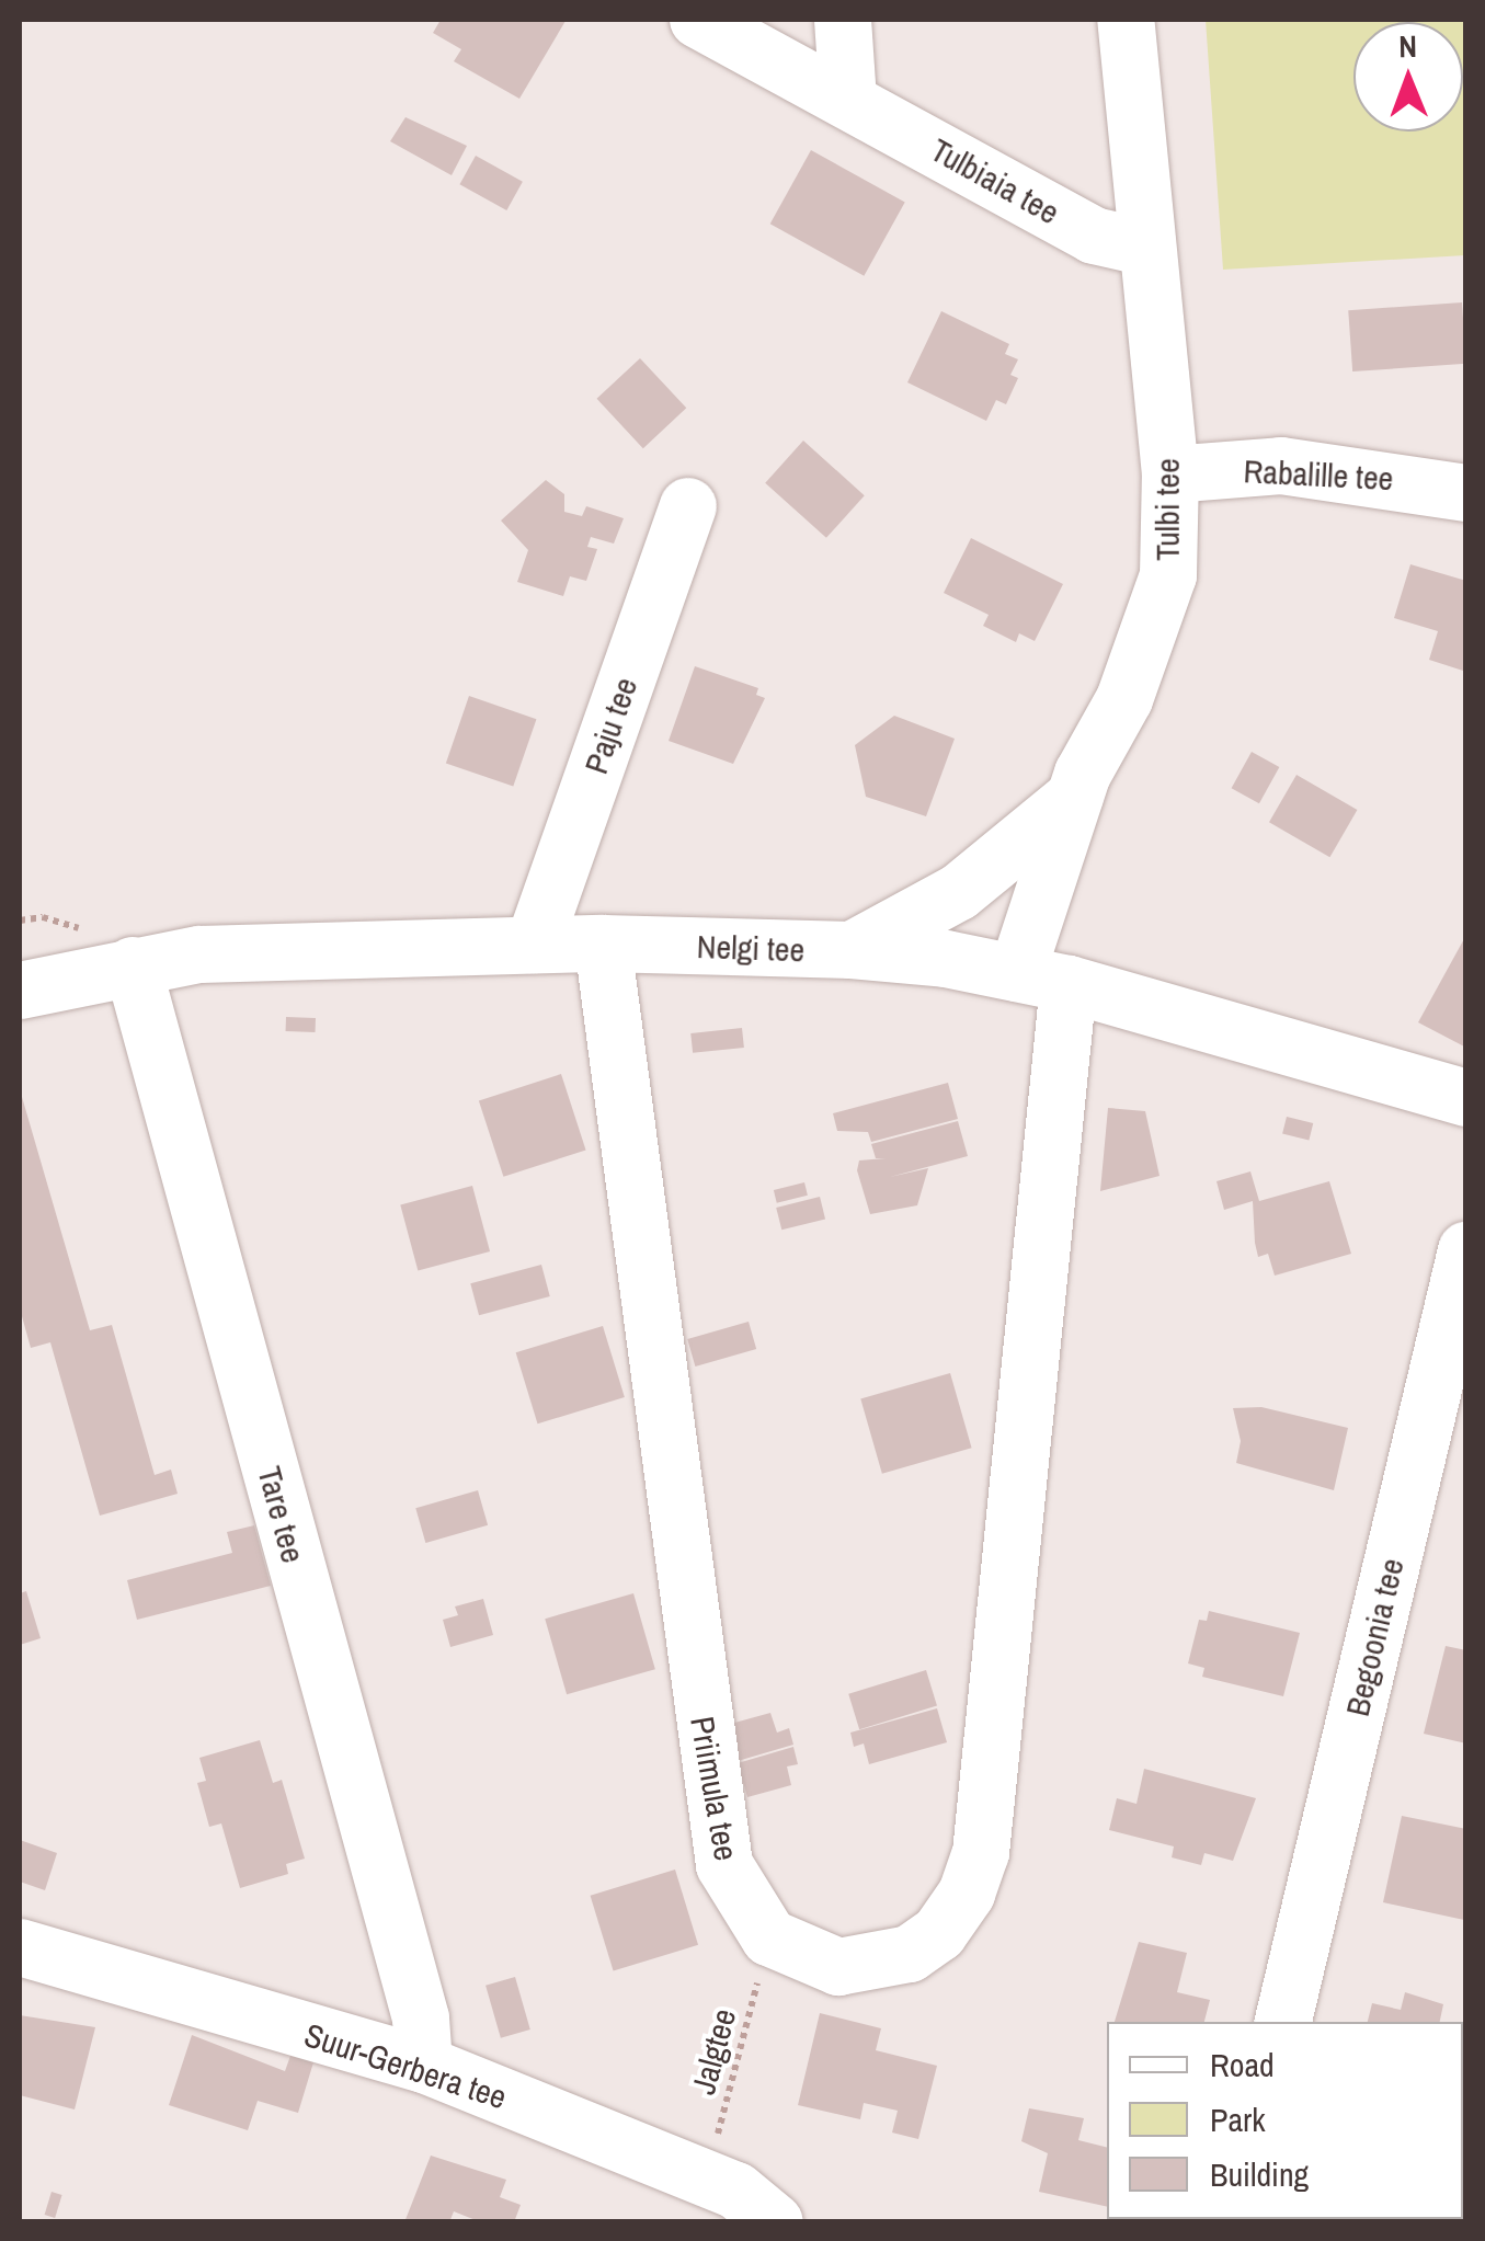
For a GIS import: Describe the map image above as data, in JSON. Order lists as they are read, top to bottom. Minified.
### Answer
{"streets":{"street":["Tulbiaia tee","Rabalille tee","Tulbi tee","Paju tee","Nelgi tee","Tare tee","Begoonia tee","Priimula tee","Suur-Gerbera tee"],"path":["Jalgtee"]},"crossings":[["Tulbiaia tee","Tulbi tee"],["Rabalille tee","Tulbi tee"],["Tulbi tee","Nelgi tee"],["Paju tee","Nelgi tee"],["Nelgi tee","Tare tee"],["Nelgi tee","Priimula tee"],["Tare tee","Suur-Gerbera tee"],["Priimula tee","Jalgtee"],["Jalgtee","Suur-Gerbera tee"]],"legend":["Road","Park","Building"],"north":"top"}
